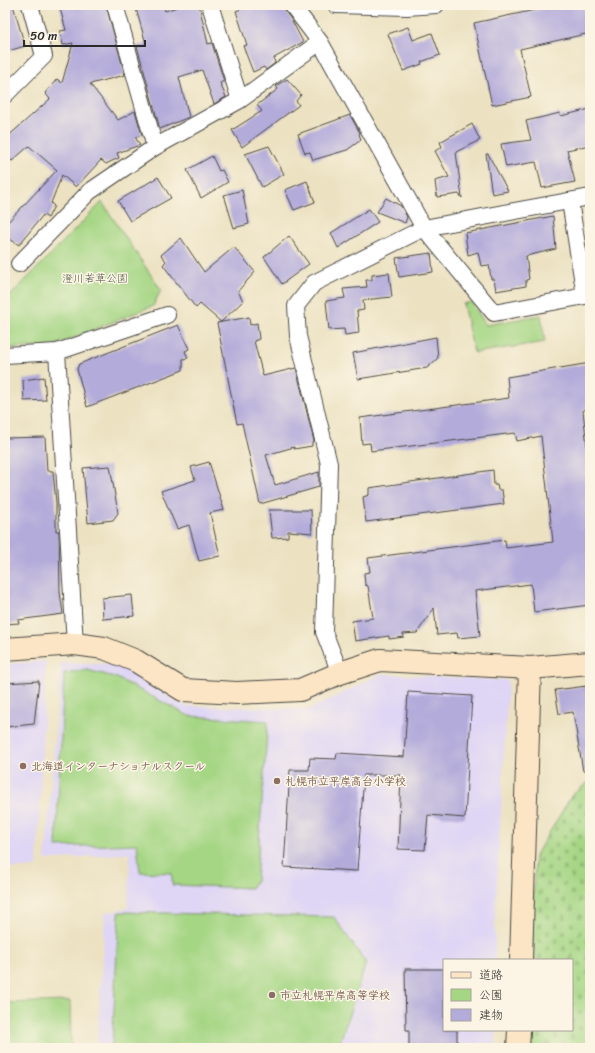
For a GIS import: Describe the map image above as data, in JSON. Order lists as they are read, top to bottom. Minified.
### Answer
{"parks":["澄川若草公園"],"places":["北海道インターナショナルスクール","札幌市立平岸高台小学校","市立札幌平岸高等学校"],"legend":["道路","公園","建物"],"scale_bar":"50 m"}
